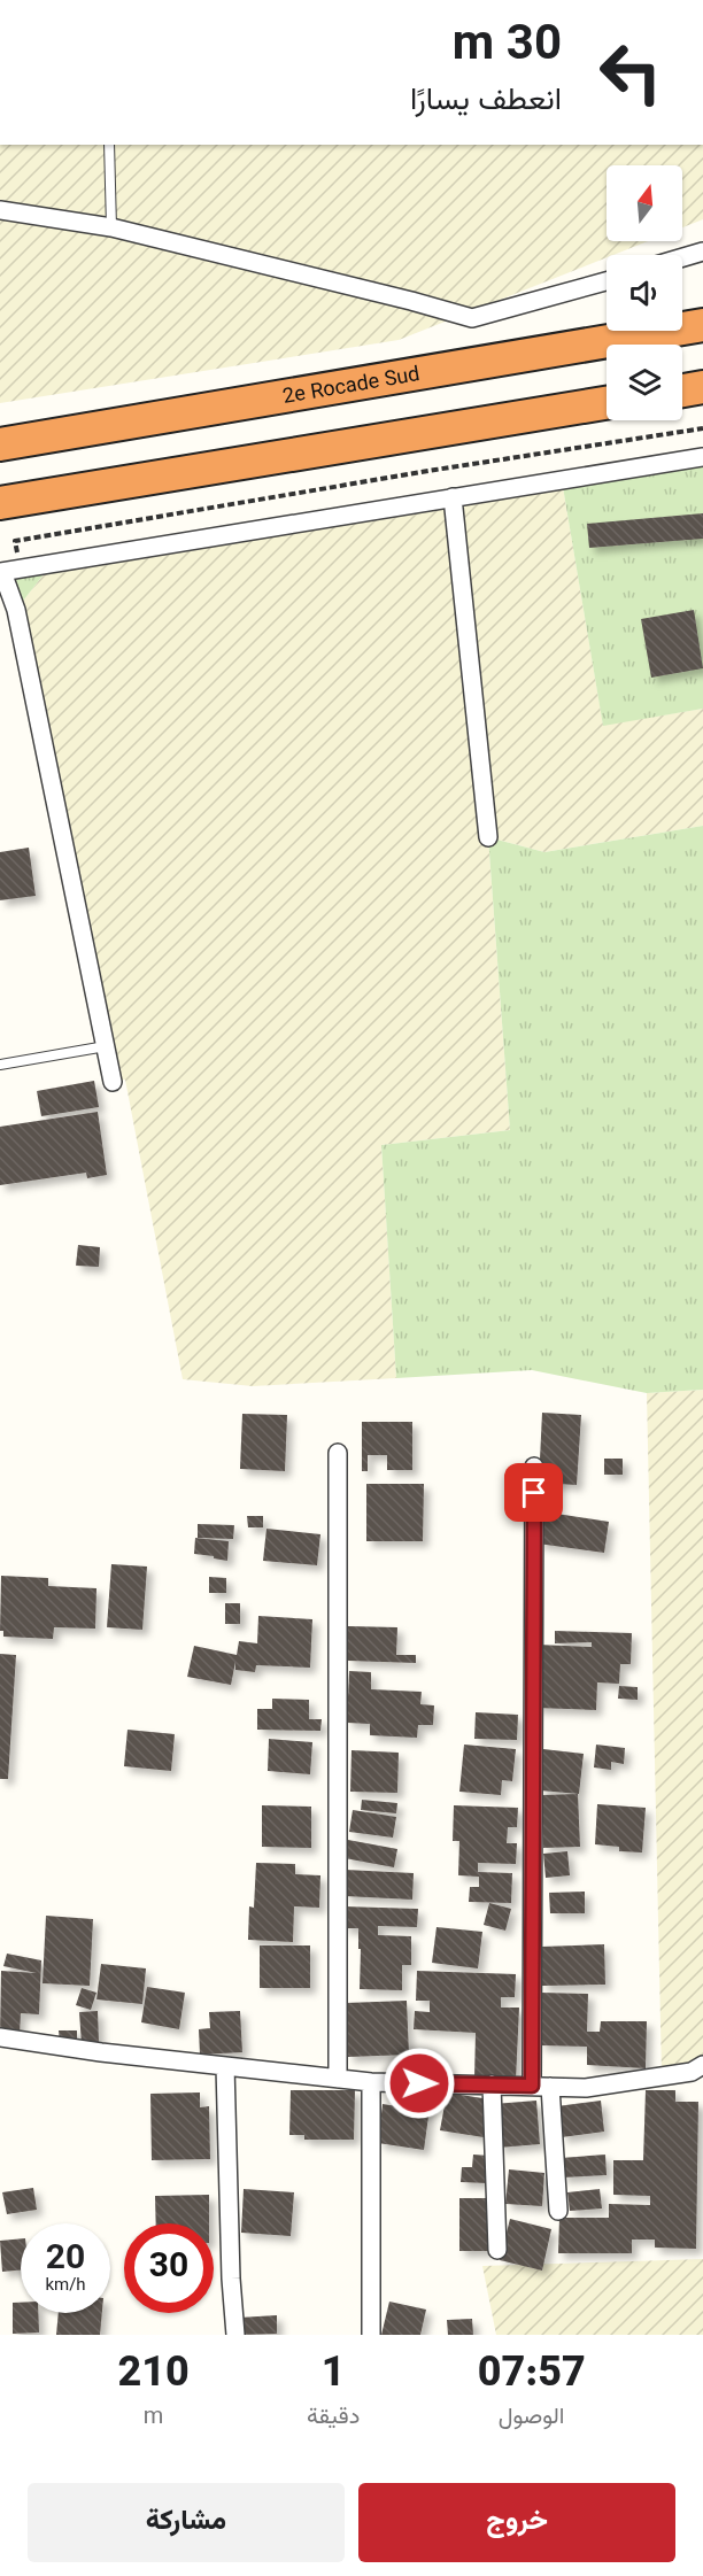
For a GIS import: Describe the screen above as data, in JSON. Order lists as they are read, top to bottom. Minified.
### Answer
{"streets":{"highway":["2e Rocade Sud"]},"north":"top","page":{"turn":["30 m","انعطف يسارًا"],"speed":"20 km/h","limit":"30","eta":["07:57","الوصول","1","دقيقة","210","m"],"buttons":["خروج","مشاركة"]}}
